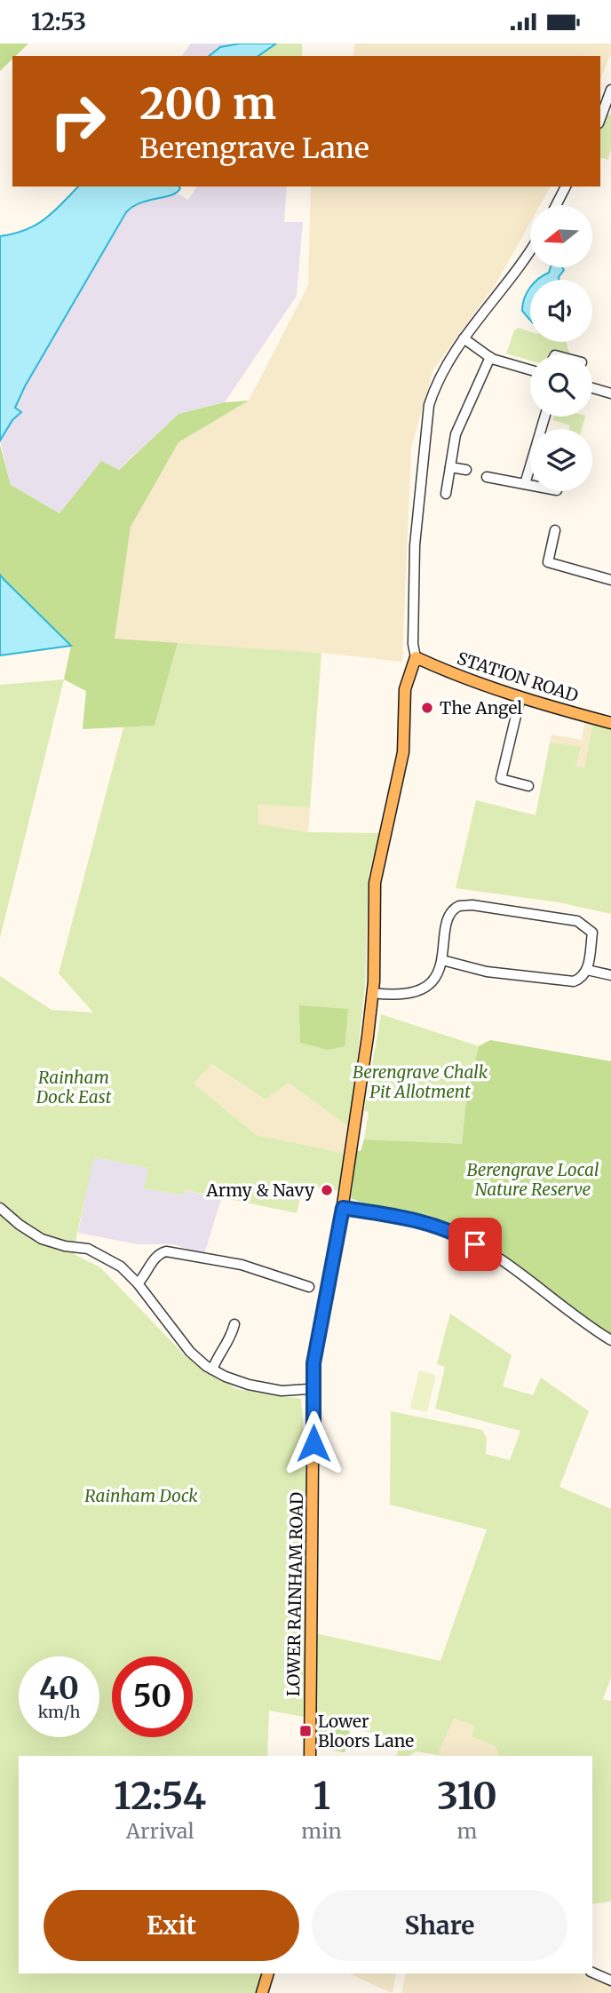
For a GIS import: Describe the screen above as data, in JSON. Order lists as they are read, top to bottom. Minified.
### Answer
{"streets":{"main road":["STATION ROAD","LOWER RAINHAM ROAD"]},"crossings":[["STATION ROAD","LOWER RAINHAM ROAD"]],"parks":["Berengrave Chalk Pit Allotment","Rainham Dock East","Berengrave Local Nature Reserve","Rainham Dock"],"places":{"other":["The Angel","Army & Navy"],"transit":["Lower Bloors Lane"]},"north":"left","page":{"status":"12:53","turn":["200 m","Berengrave Lane"],"speed":"40 km/h","limit":"50","eta":["12:54","Arrival","1","min","310","m"],"buttons":["Exit","Share"]}}
